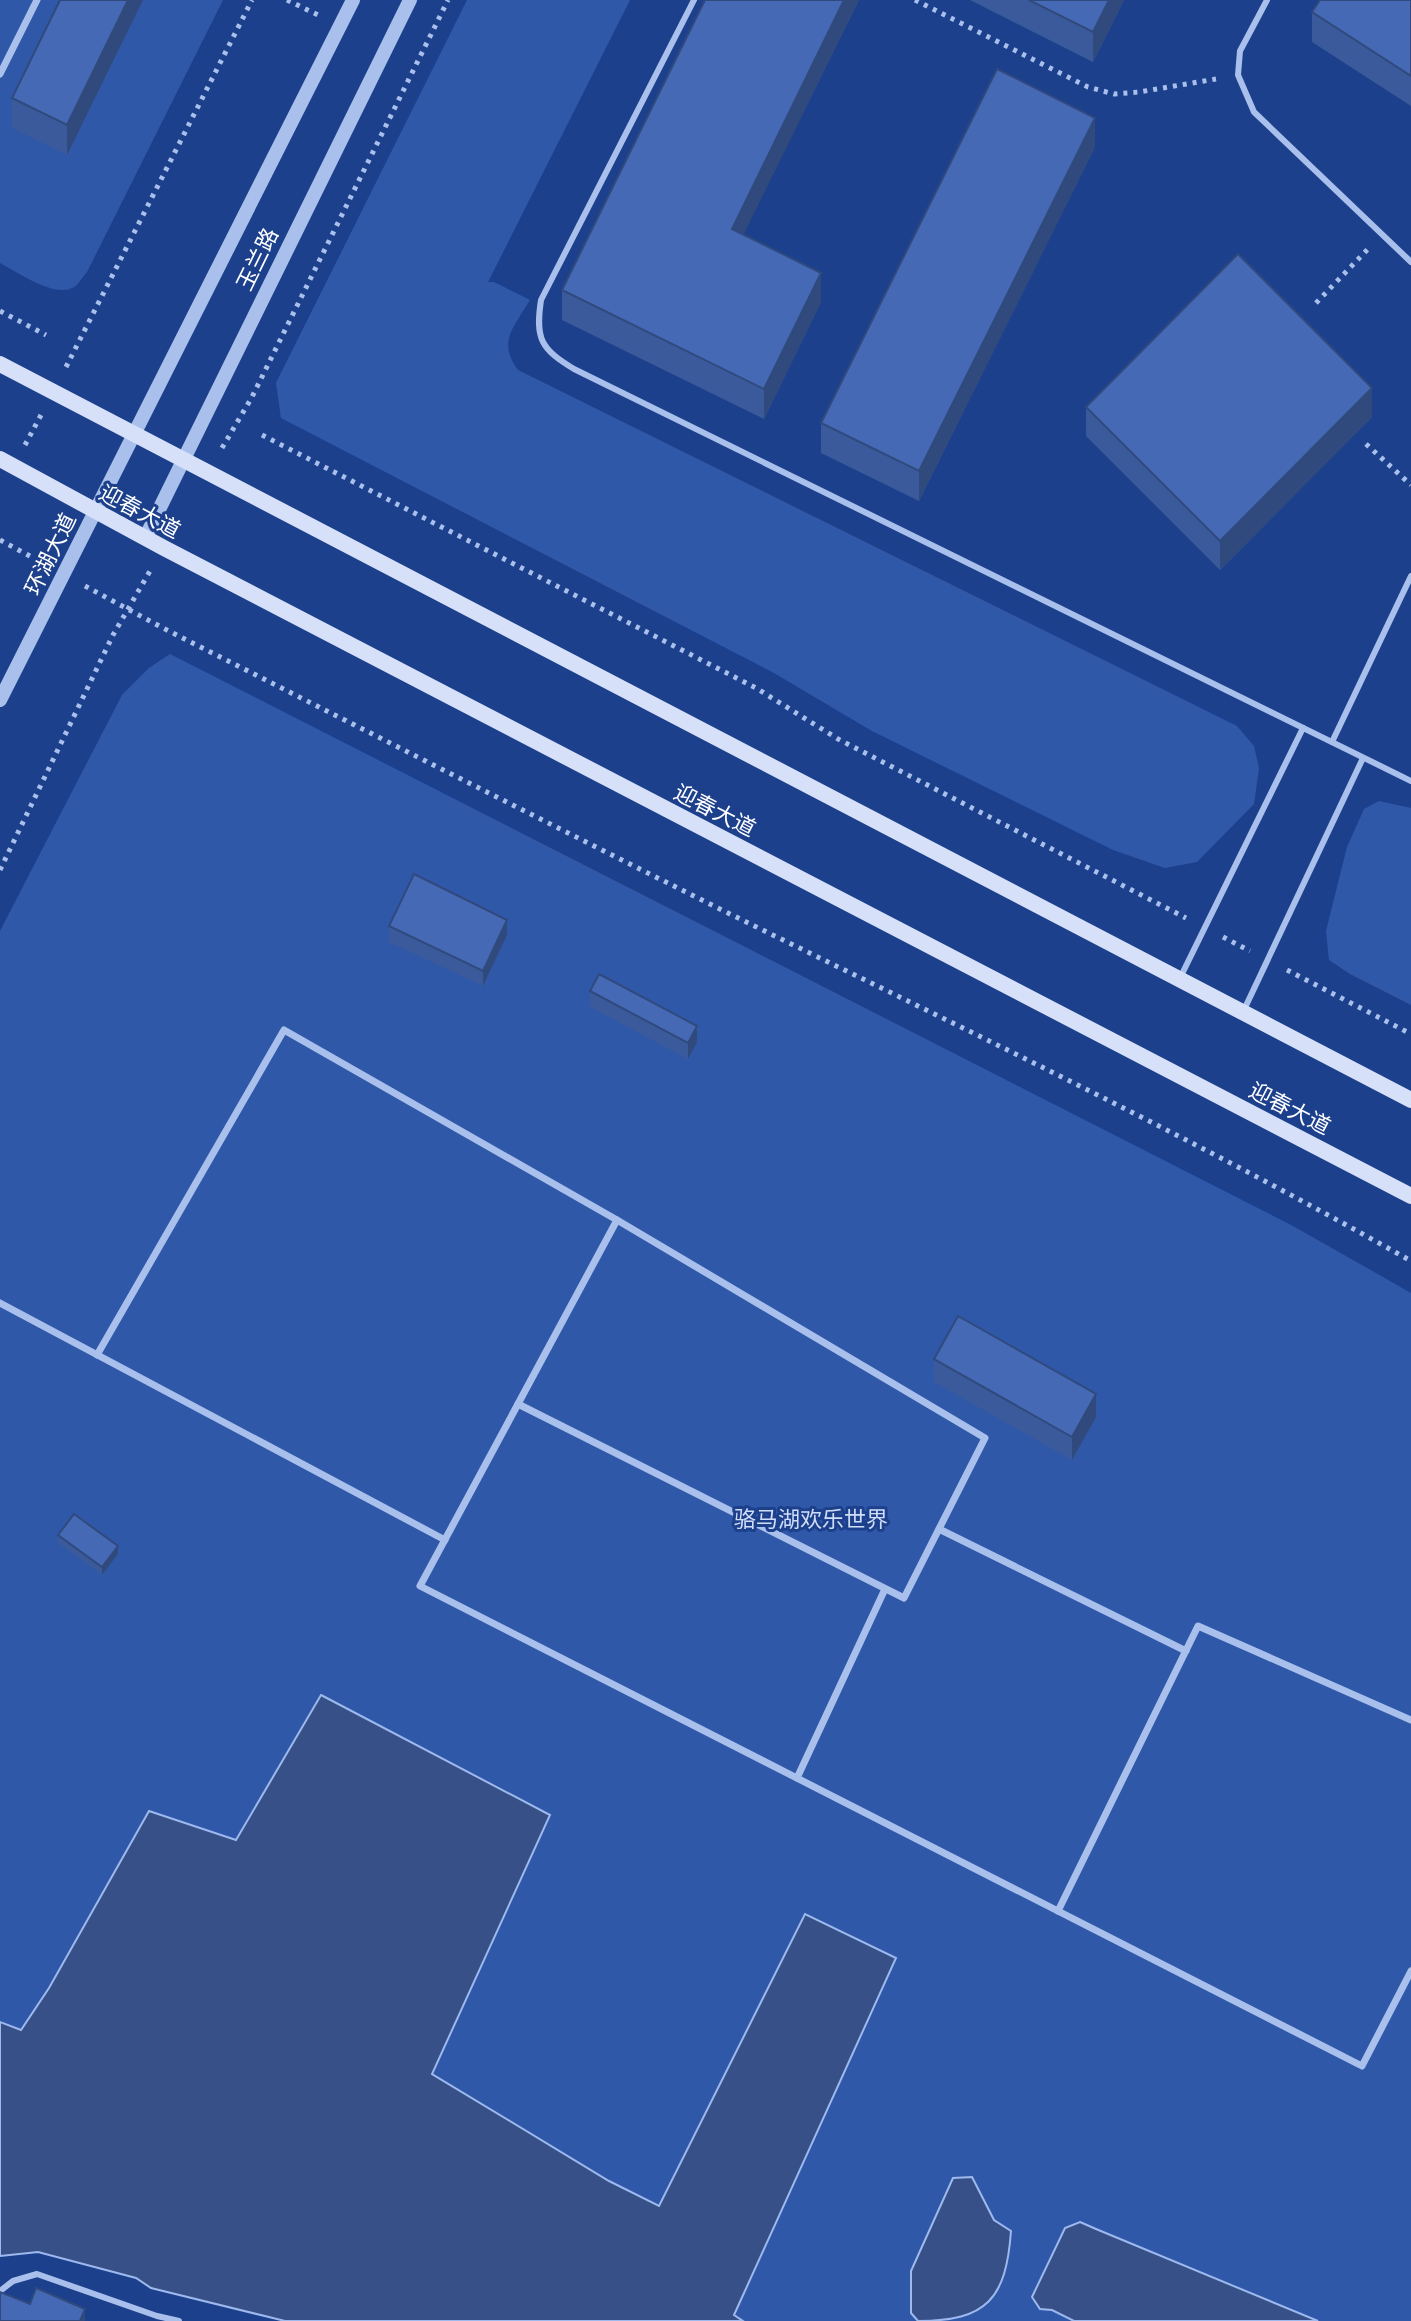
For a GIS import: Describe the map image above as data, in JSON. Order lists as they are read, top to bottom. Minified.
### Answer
{"streets":{"main road":["迎春大道"],"street":["玉兰路","环湖大道"]},"crossings":[["玉兰路","迎春大道"],["玉兰路","环湖大道"],["迎春大道","环湖大道"]],"parks":["骆马湖欢乐世界"]}
